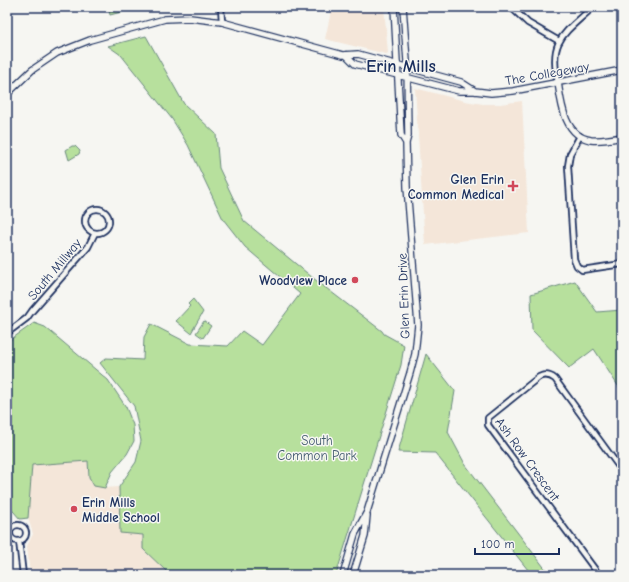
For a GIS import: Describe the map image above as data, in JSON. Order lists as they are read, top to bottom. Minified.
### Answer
{"streets":{"street":["The Collegeway","South Millway","Glen Erin Drive","Ash Row Crescent"]},"crossings":[["The Collegeway","Glen Erin Drive"]],"districts":["Erin Mills"],"parks":["South Common Park"],"places":{"health":["Glen Erin Common Medical"],"other":["Woodview Place","Erin Mills Middle School"]},"scale_bar":"100 m"}
